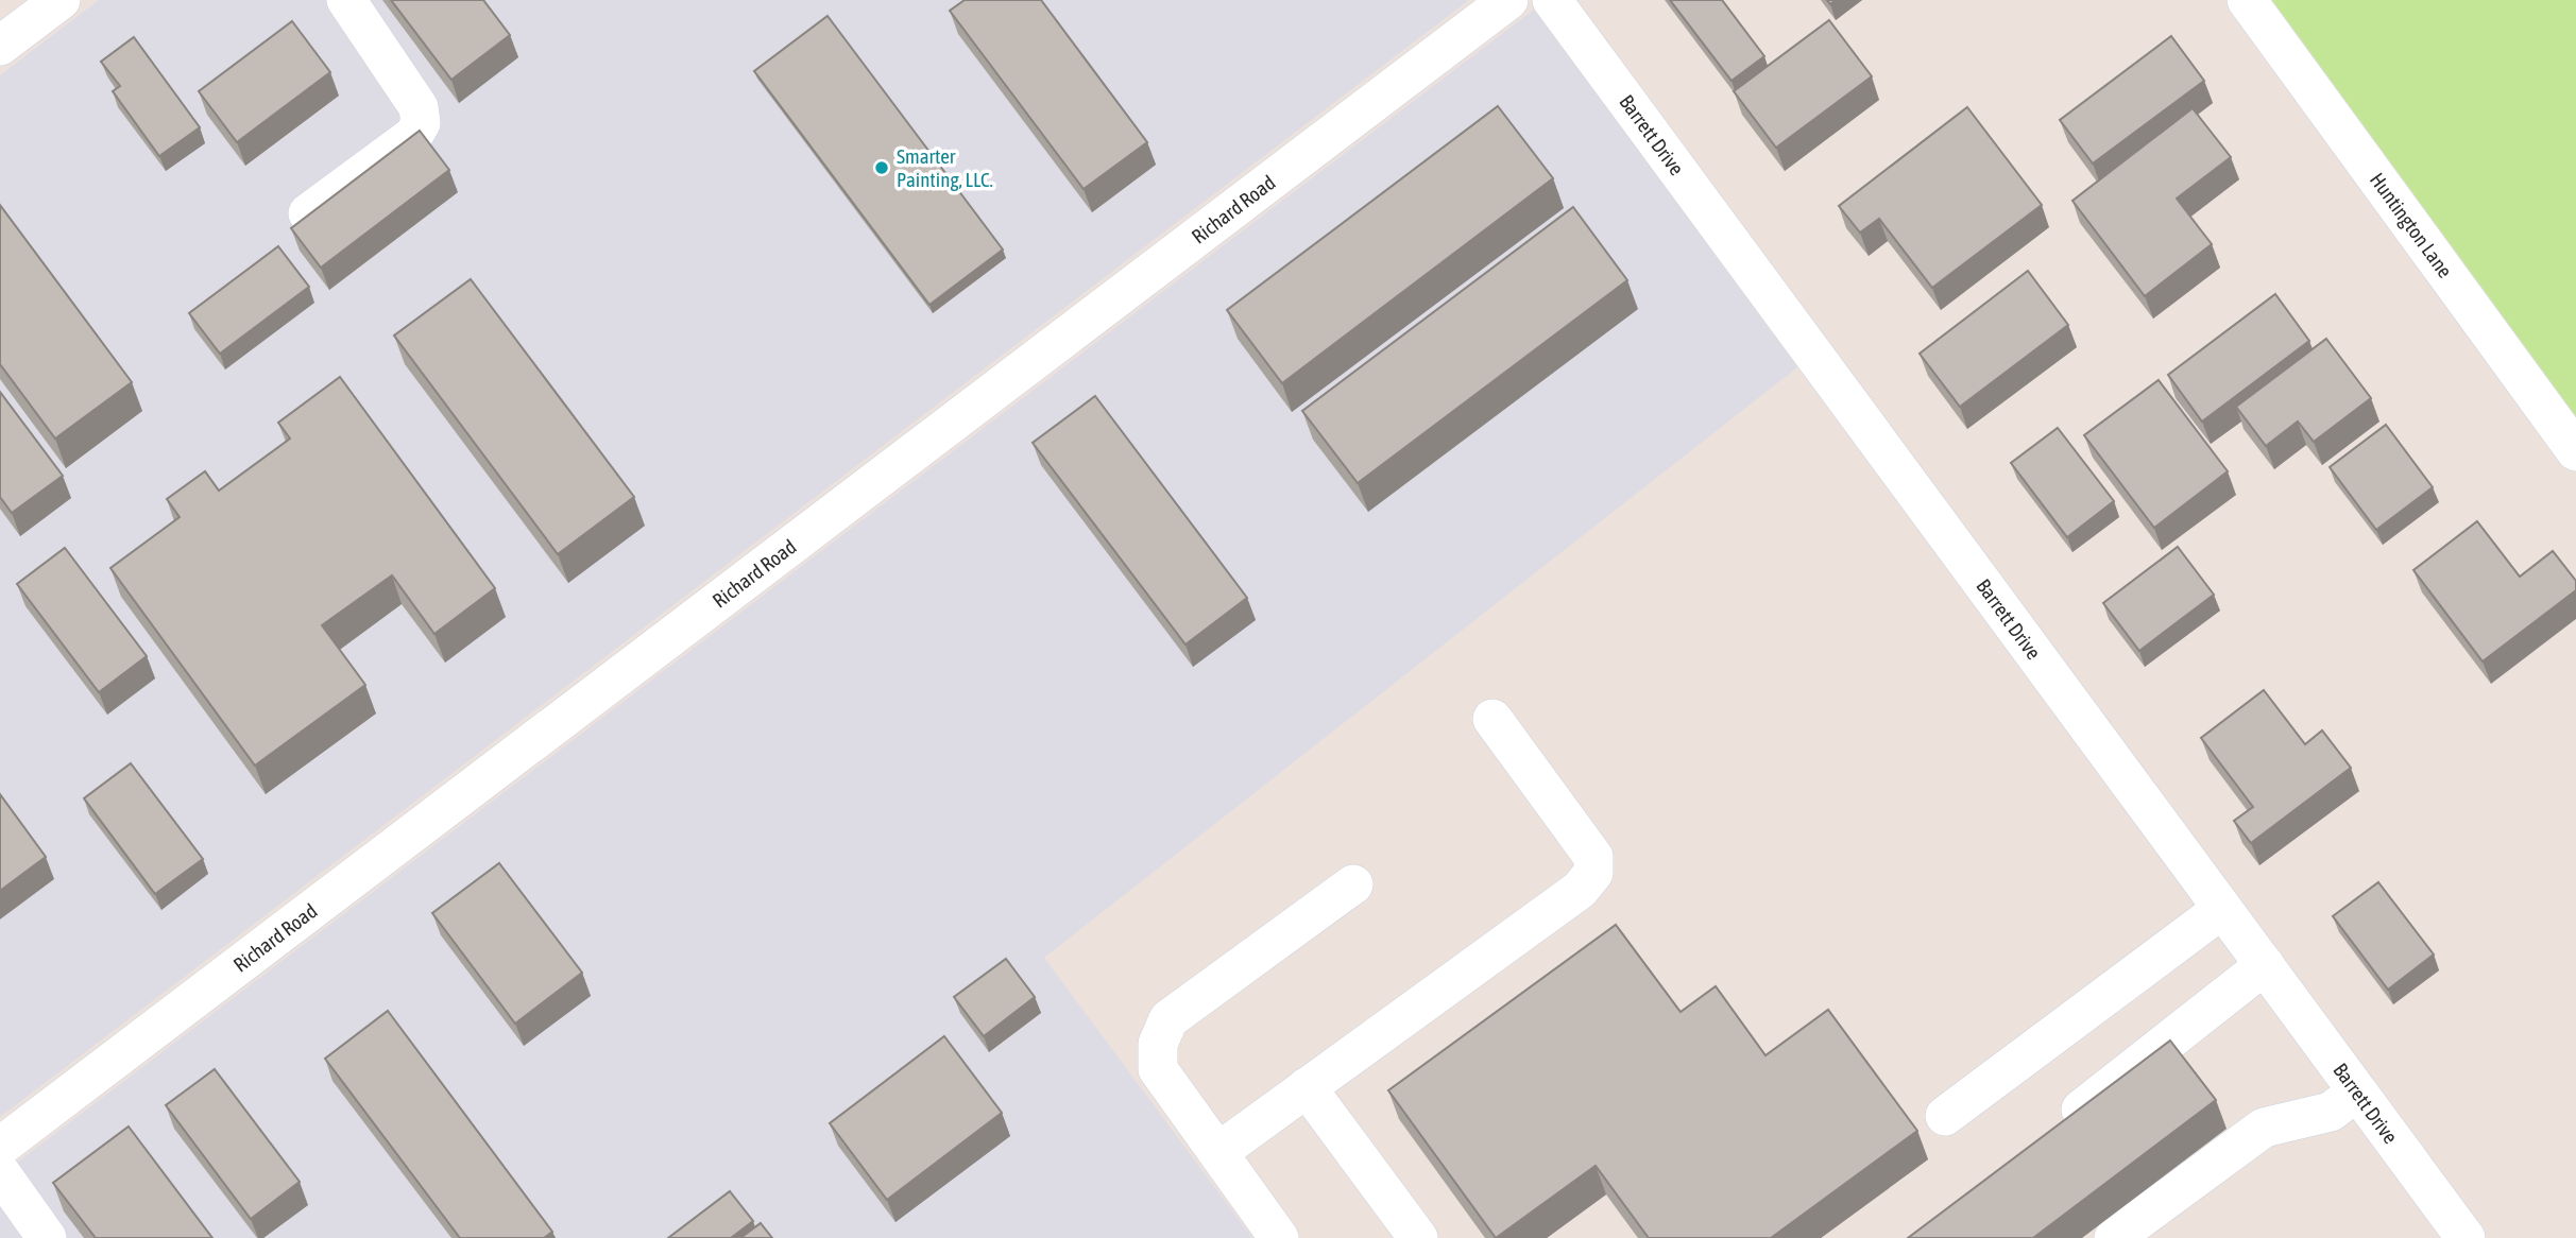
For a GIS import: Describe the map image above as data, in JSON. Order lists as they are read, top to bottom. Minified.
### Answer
{"streets":{"street":["Barrett Drive","Richard Road","Huntington Lane"]},"places":["Smarter Painting, LLC."]}
